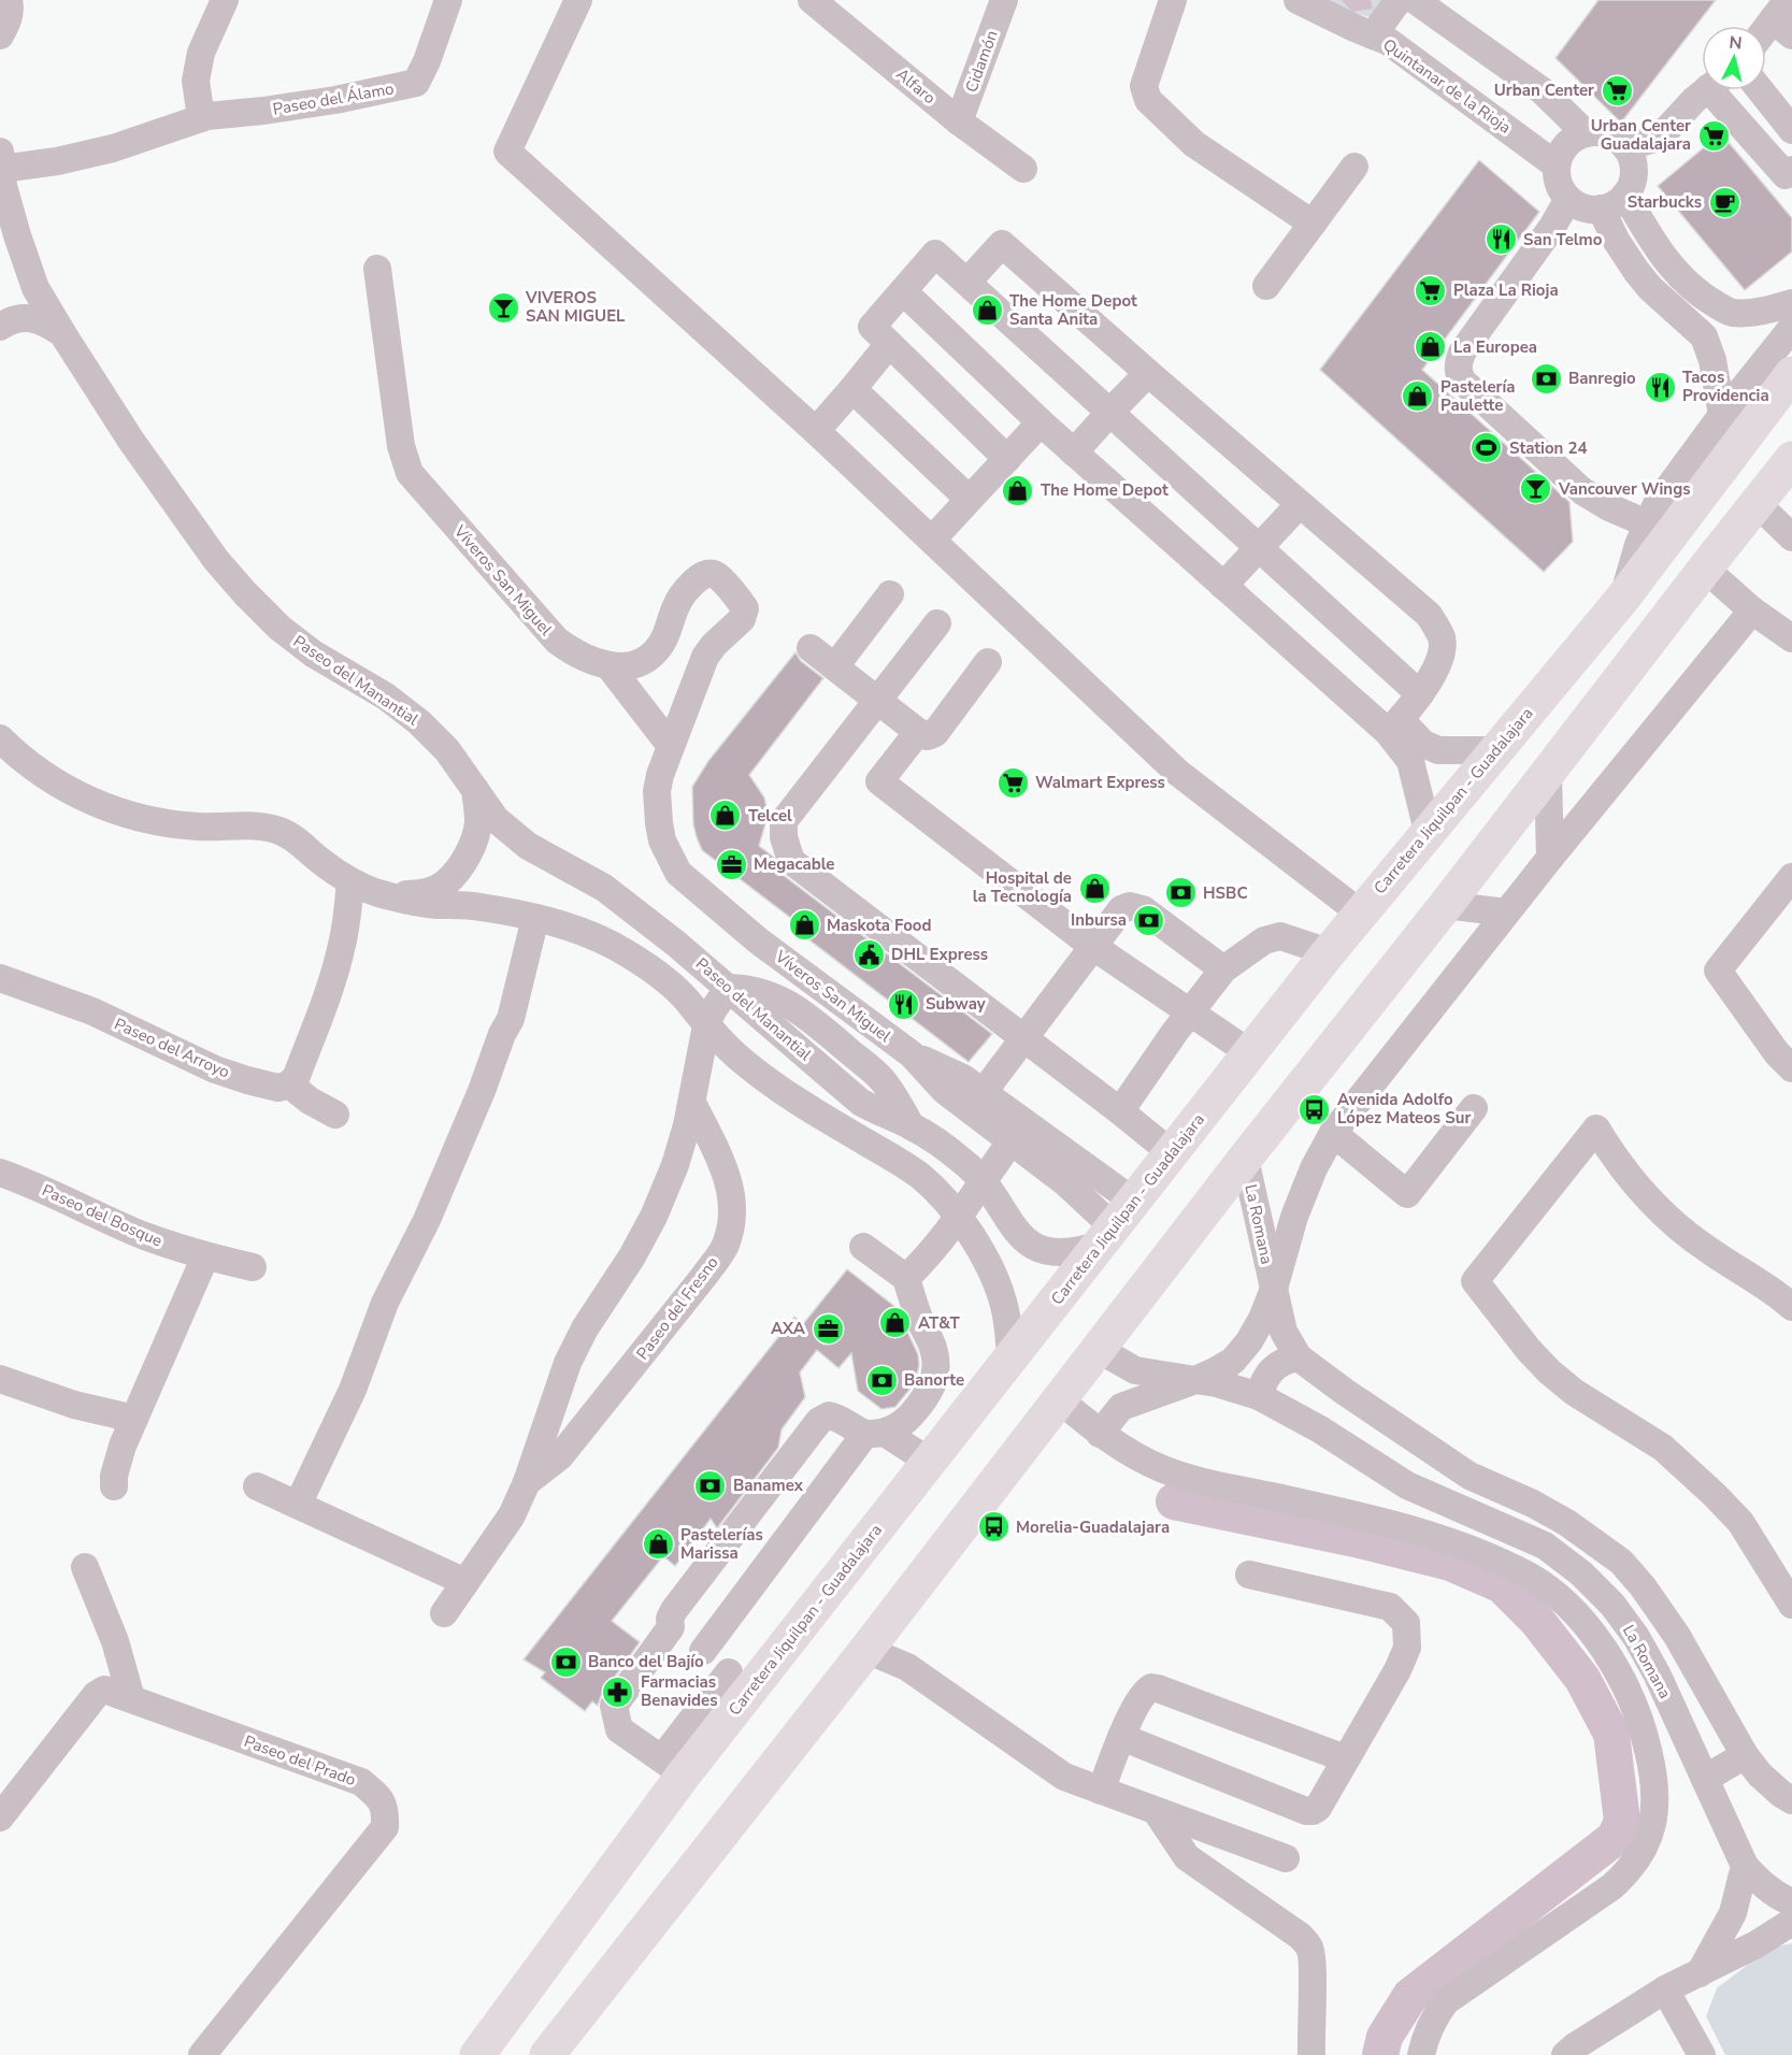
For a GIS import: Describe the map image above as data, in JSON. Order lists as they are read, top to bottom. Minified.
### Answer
{"streets":{"highway":["Carretera Jiquilpan - Guadalajara"],"street":["Cidamón","Alfaro","Quintanar de la Rioja","Paseo del Álamo","Víveros San Miguel","Paseo del Manantial","Paseo del Arroyo","Paseo del Bosque","La Romana","Paseo del Fresno","Paseo del Prado"]},"crossings":[["Cidamón","Alfaro"],["Paseo del Álamo","Paseo del Manantial"],["Víveros San Miguel","Paseo del Manantial"],["Víveros San Miguel","Carretera Jiquilpan - Guadalajara"],["Paseo del Manantial","Carretera Jiquilpan - Guadalajara"],["Paseo del Manantial","Paseo del Fresno"]],"places":{"supermarket":["Urban Center","Urban Center Guadalajara","Plaza La Rioja","Walmart Express"],"cafe":["Starbucks"],"restaurant":["San Telmo","Tacos Providencia","Subway"],"bar":["VIVEROS SAN MIGUEL","Vancouver Wings"],"shop":["The Home Depot Santa Anita","La Europea","Pastelería Paulette","The Home Depot","Telcel","Hospital de la Tecnología","Maskota Food","AT&T","Pastelerías Marissa"],"bank":["Banregio","HSBC","Inbursa","Banorte","Banamex","Banco del Bajío"],"sports":["Station 24"],"office":["Megacable","AXA"],"public building":["DHL Express"],"bus stop":["Avenida Adolfo López Mateos Sur","Morelia-Guadalajara"],"pharmacy":["Farmacias Benavides"]},"north":"top"}
